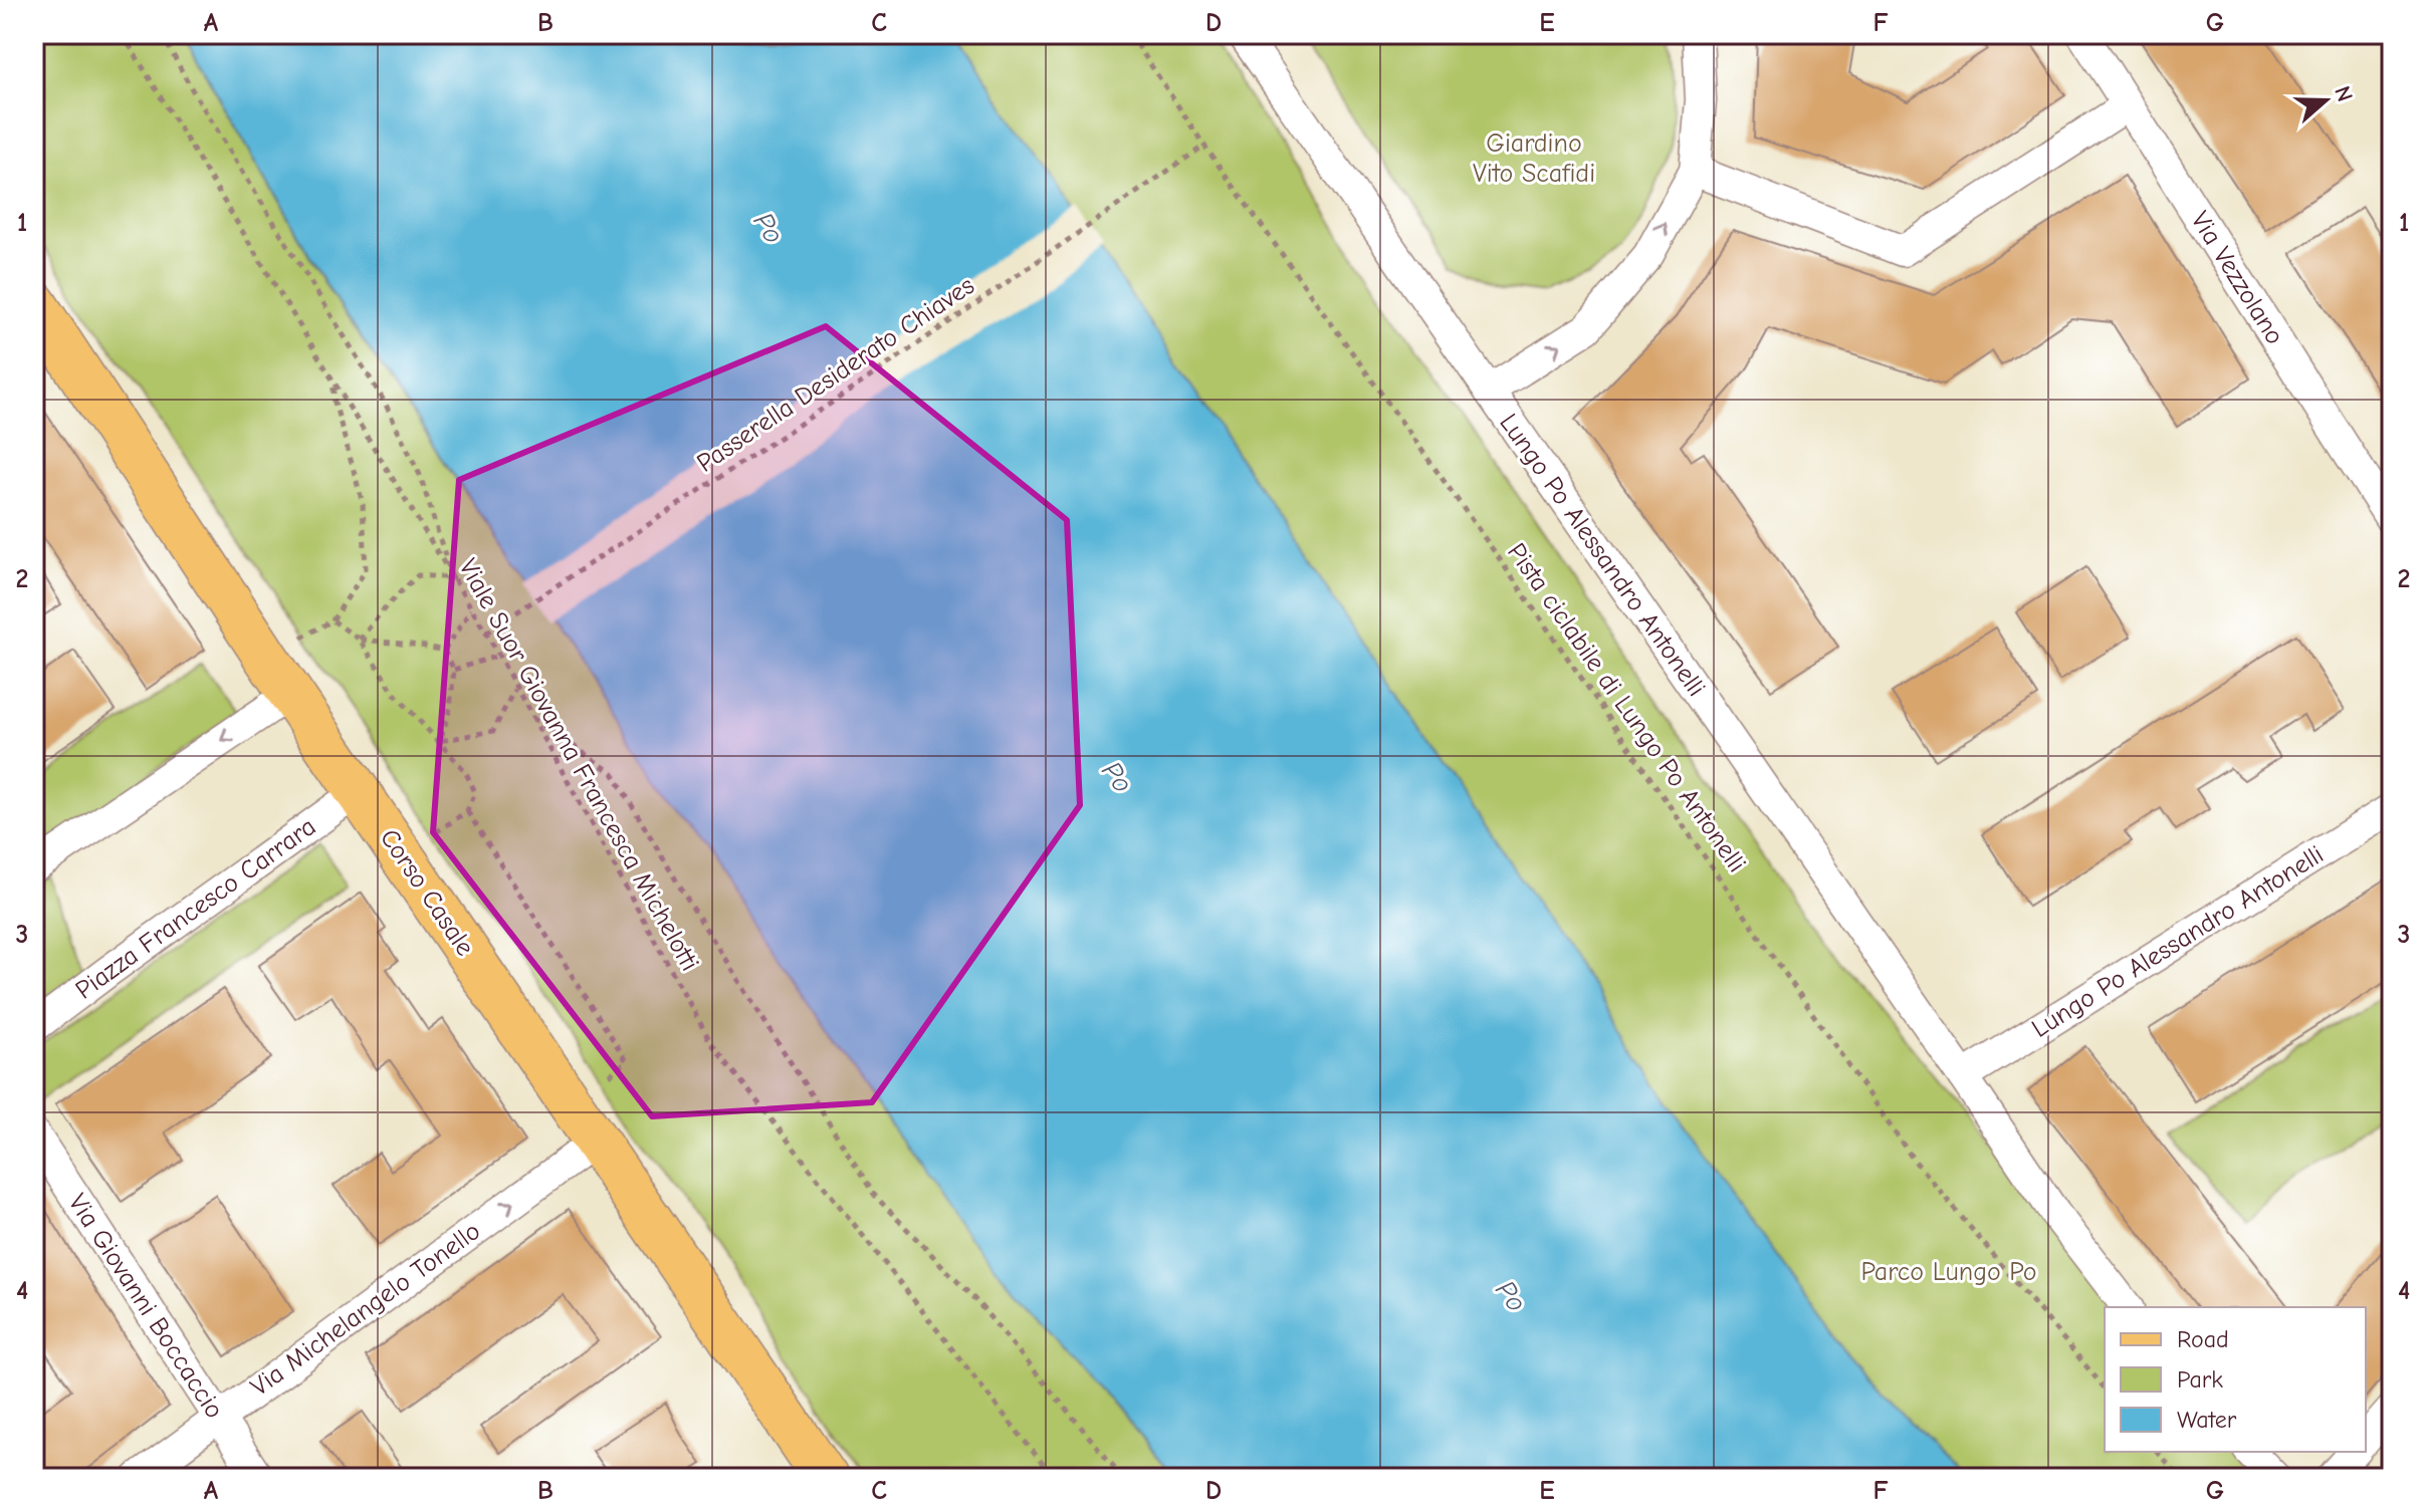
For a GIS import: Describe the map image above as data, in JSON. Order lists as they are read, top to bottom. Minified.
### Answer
{"streets":{"main road":["Corso Casale"],"street":["Via Vezzolano","Lungo Po Alessandro Antonelli","Piazza Francesco Carrara","Via Giovanni Boccaccio","Via Michelangelo Tonello"],"path":["Passerella Desiderato Chiaves","Pista ciclabile di Lungo Po Antonelli","Viale Suor Giovanna Francesca Michelotti"]},"crossings":[["Passerella Desiderato Chiaves","Pista ciclabile di Lungo Po Antonelli"],["Passerella Desiderato Chiaves","Viale Suor Giovanna Francesca Michelotti"],["Corso Casale","Piazza Francesco Carrara"],["Corso Casale","Via Michelangelo Tonello"],["Via Giovanni Boccaccio","Via Michelangelo Tonello"]],"one_way":["Via Michelangelo Tonello"],"water":["Po"],"parks":["Giardino Vito Scafidi","Parco Lungo Po"],"legend":["Road","Park","Water"],"north":"right","grid":{"columns":["A","B","C","D","E","F","G"],"rows":["1","2","3","4"]}}
